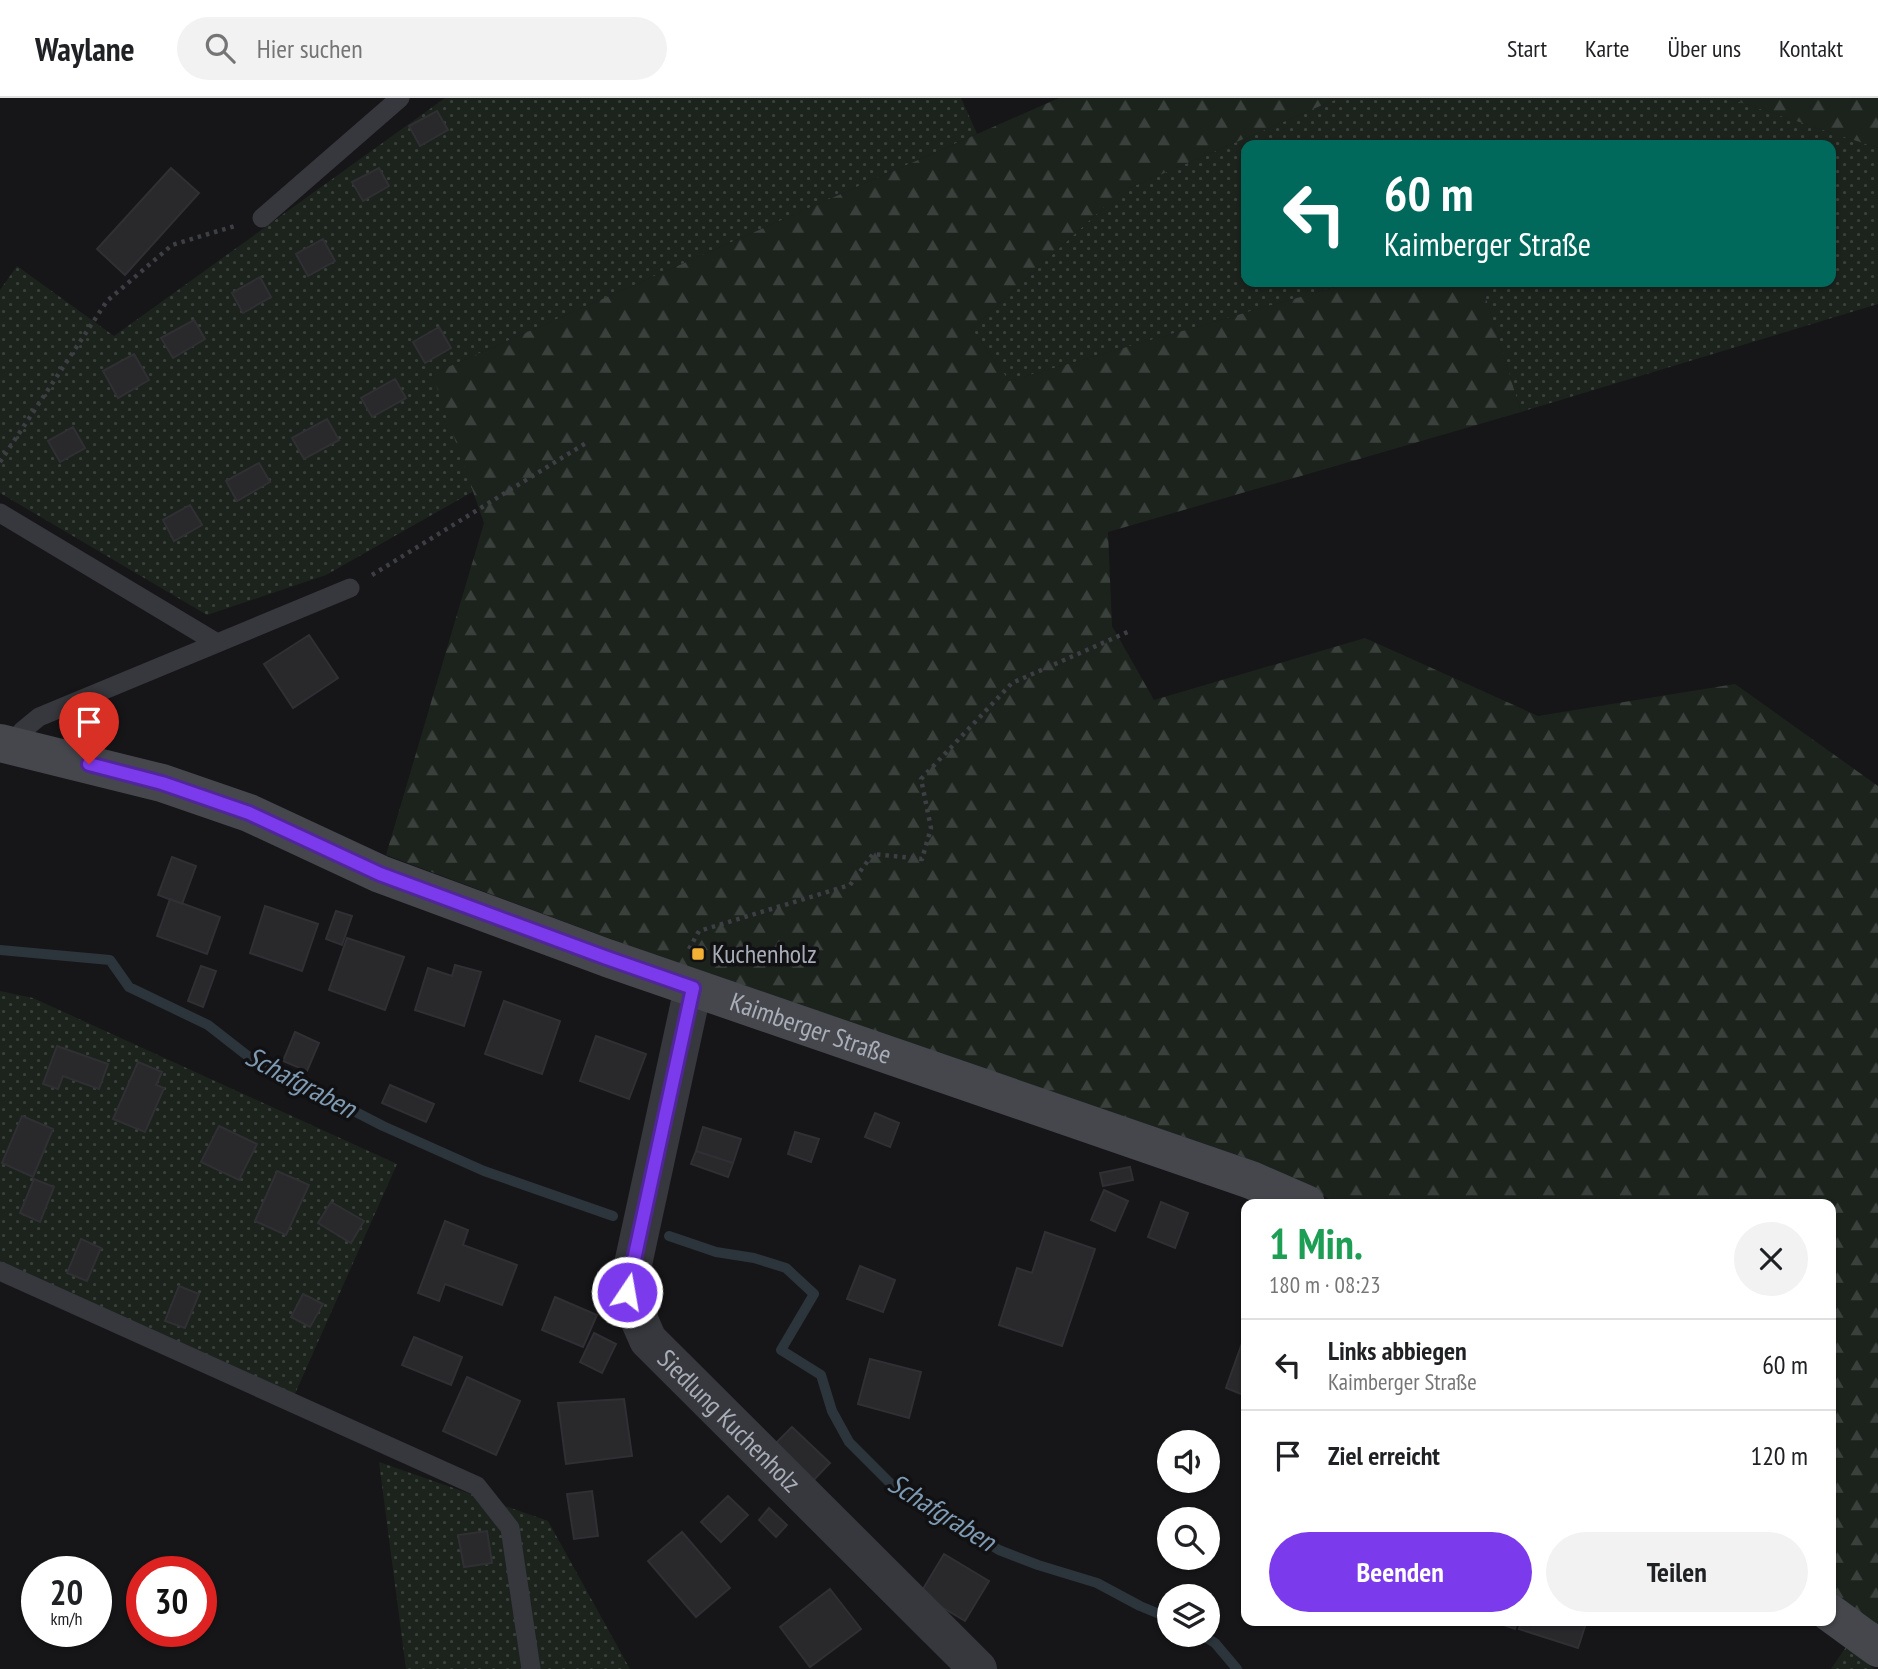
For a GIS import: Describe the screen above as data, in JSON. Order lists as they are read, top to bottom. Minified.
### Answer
{"streets":{"main road":["Kaimberger Straße"],"street":["Siedlung Kuchenholz"]},"crossings":[["Kaimberger Straße","Siedlung Kuchenholz"]],"water":["Schafgraben"],"places":{"transit":["Kuchenholz"]},"page":{"header":"Waylane","search":"Hier suchen","nav":["Start","Karte","Über uns","Kontakt"],"turn":["60 m","Kaimberger Straße"],"heading":["1 Min.","180 m · 08:23"],"list":[{"name":"Links abbiegen","note":"Kaimberger Straße","value":"60 m"},{"name":"Ziel erreicht","value":"120 m"}],"buttons":["Beenden","Teilen"],"speed":"20 km/h","limit":"30"}}
